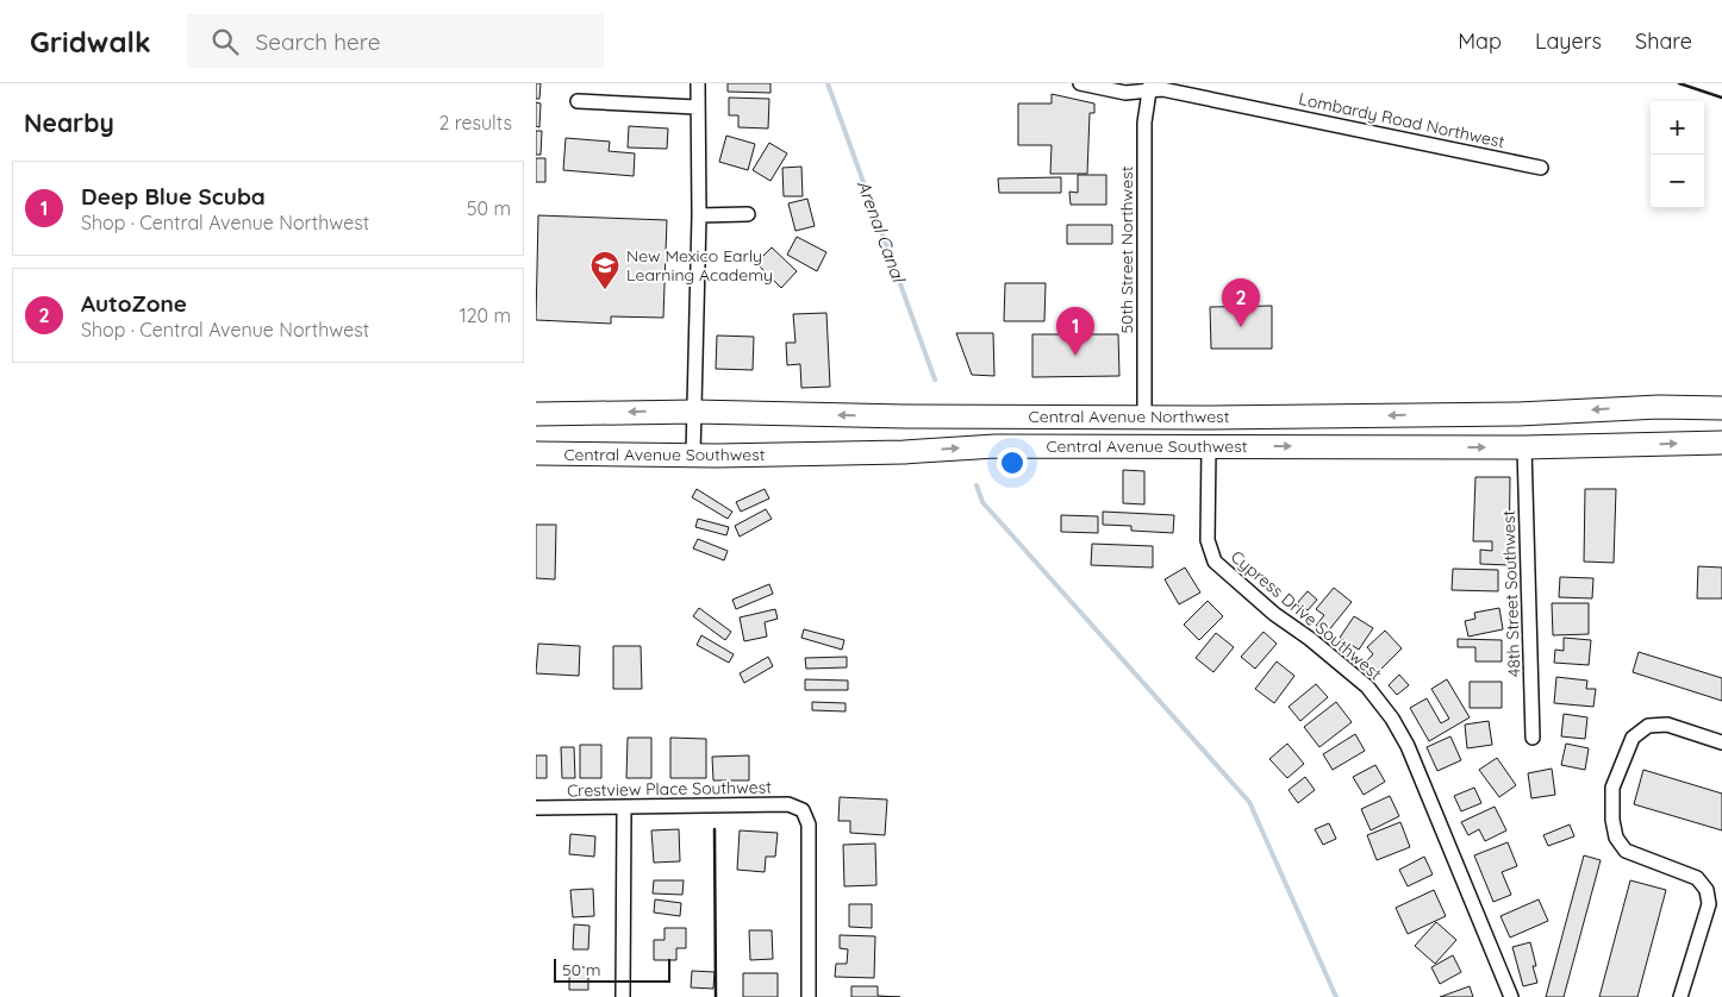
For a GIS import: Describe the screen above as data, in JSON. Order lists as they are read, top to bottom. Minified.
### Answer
{"streets":{"main road":["Central Avenue Northwest","Central Avenue Southwest"],"street":["Lombardy Road Northwest","50th Street Northwest","48th Street Southwest","Cypress Drive Southwest","Crestview Place Southwest"]},"crossings":[["Lombardy Road Northwest","50th Street Northwest"],["50th Street Northwest","Central Avenue Northwest"],["Central Avenue Southwest","48th Street Southwest"],["Central Avenue Southwest","Cypress Drive Southwest"]],"one_way":["Central Avenue Northwest","Central Avenue Southwest"],"water":["Arenal Canal"],"places":{"school or university":["New Mexico Early Learning Academy"]},"scale_bar":"50 m","page":{"header":"Gridwalk","search":"Search here","nav":["Map","Layers","Share"],"heading":["Nearby","2 results"],"map_buttons":["+","−"],"list":[{"mark":"1","name":"Deep Blue Scuba","note":"Shop · Central Avenue Northwest","value":"50 m"},{"mark":"2","name":"AutoZone","note":"Shop · Central Avenue Northwest","value":"120 m"}],"pins":["2","1"],"scale":"50 m"}}
